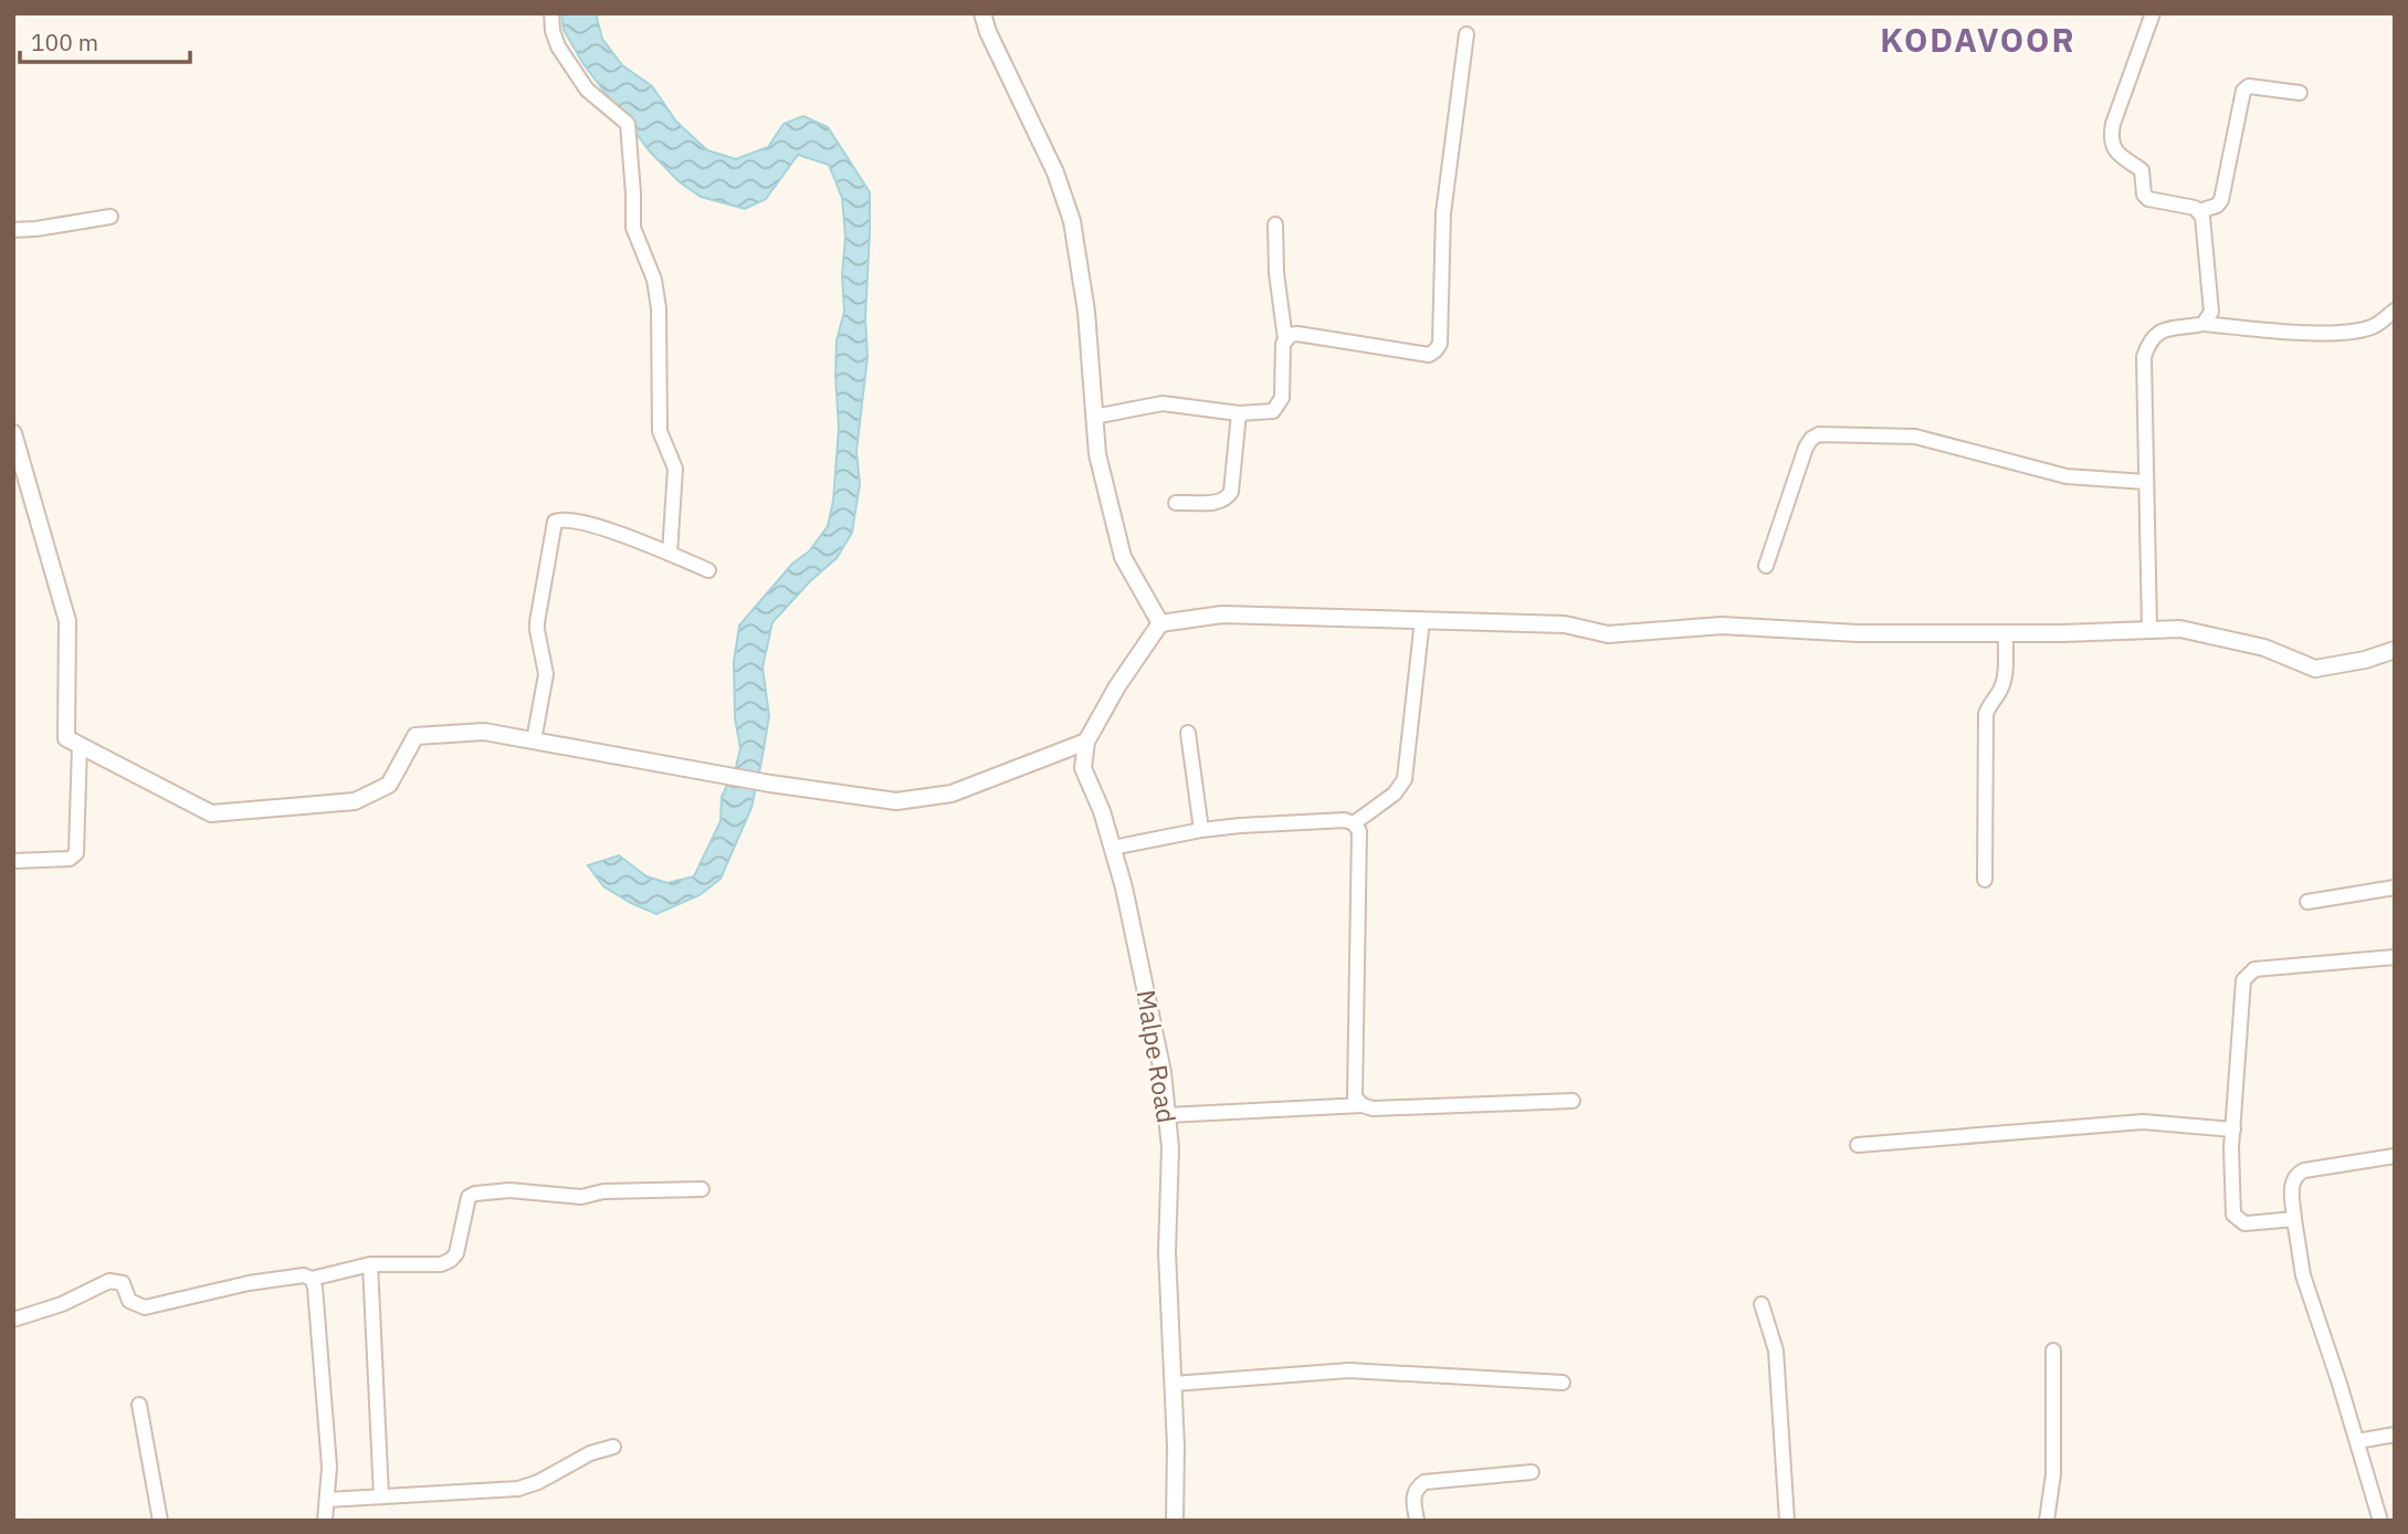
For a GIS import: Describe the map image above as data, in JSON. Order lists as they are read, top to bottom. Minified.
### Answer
{"streets":{"street":["Malpe Road"]},"districts":["KODAVOOR"],"scale_bar":"100 m"}
